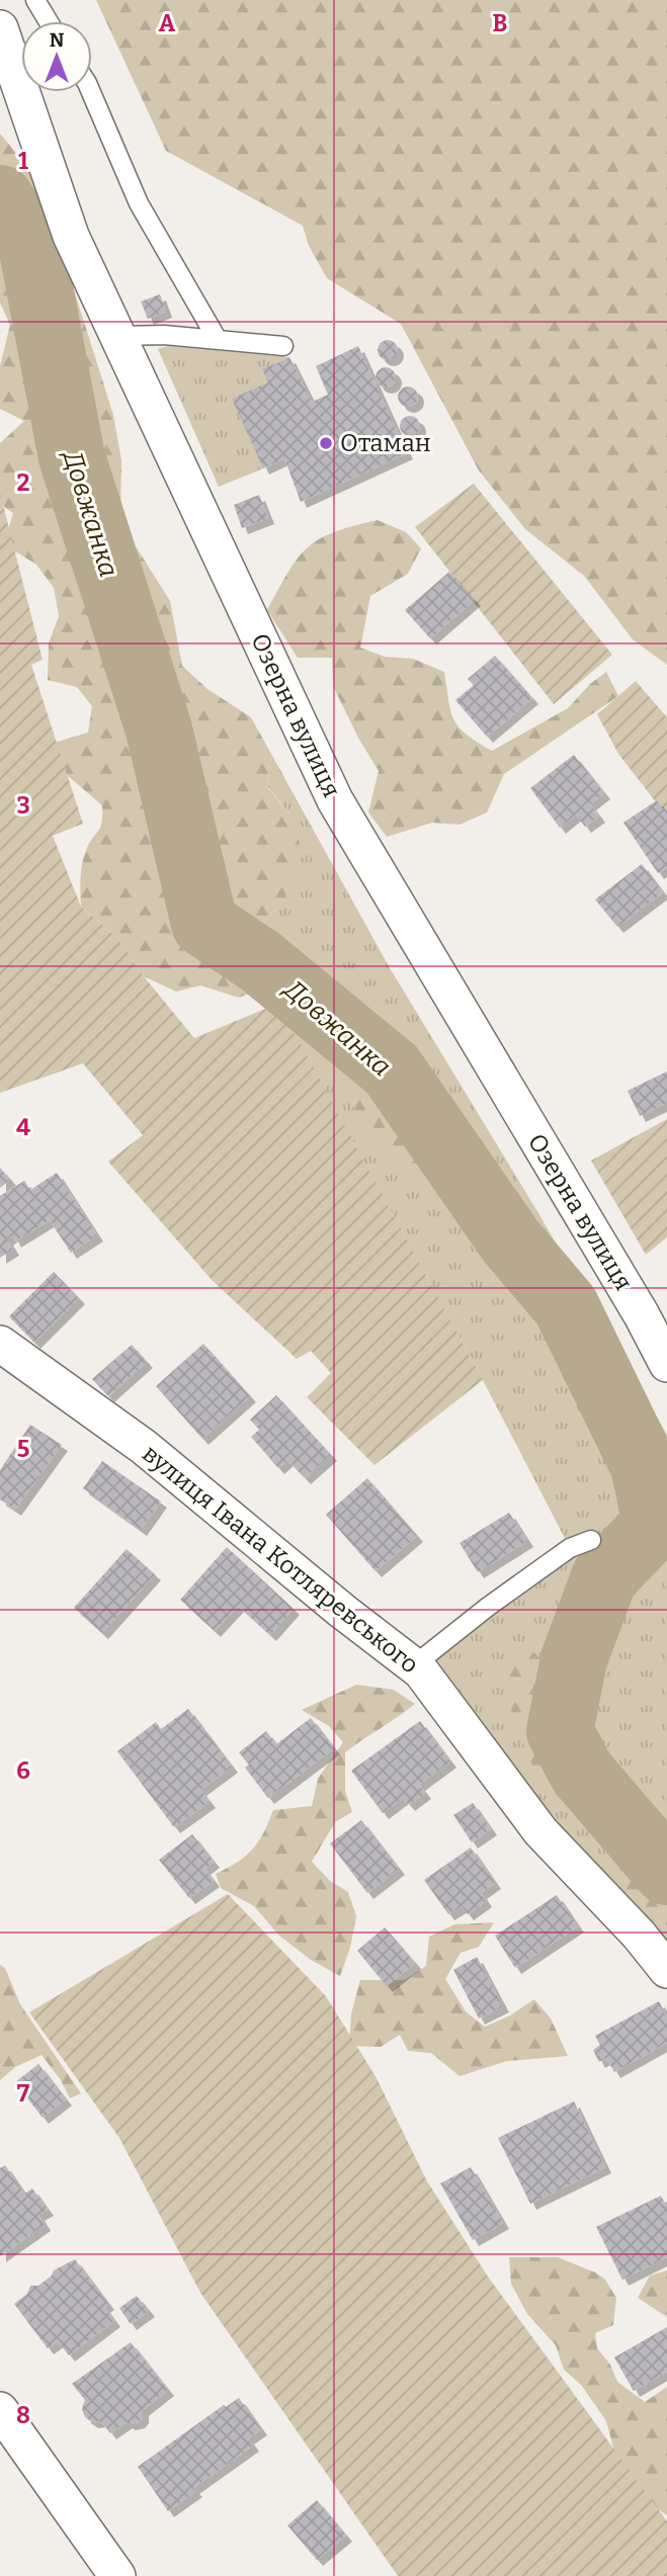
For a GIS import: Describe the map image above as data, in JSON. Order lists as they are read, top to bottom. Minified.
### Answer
{"streets":{"street":["Озерна вулиця","вулиця Івана Котляревського"]},"water":["Довжанка"],"places":["Отаман"],"north":"top","grid":{"columns":["A","B"],"rows":["1","2","3","4","5","6","7","8"]}}
